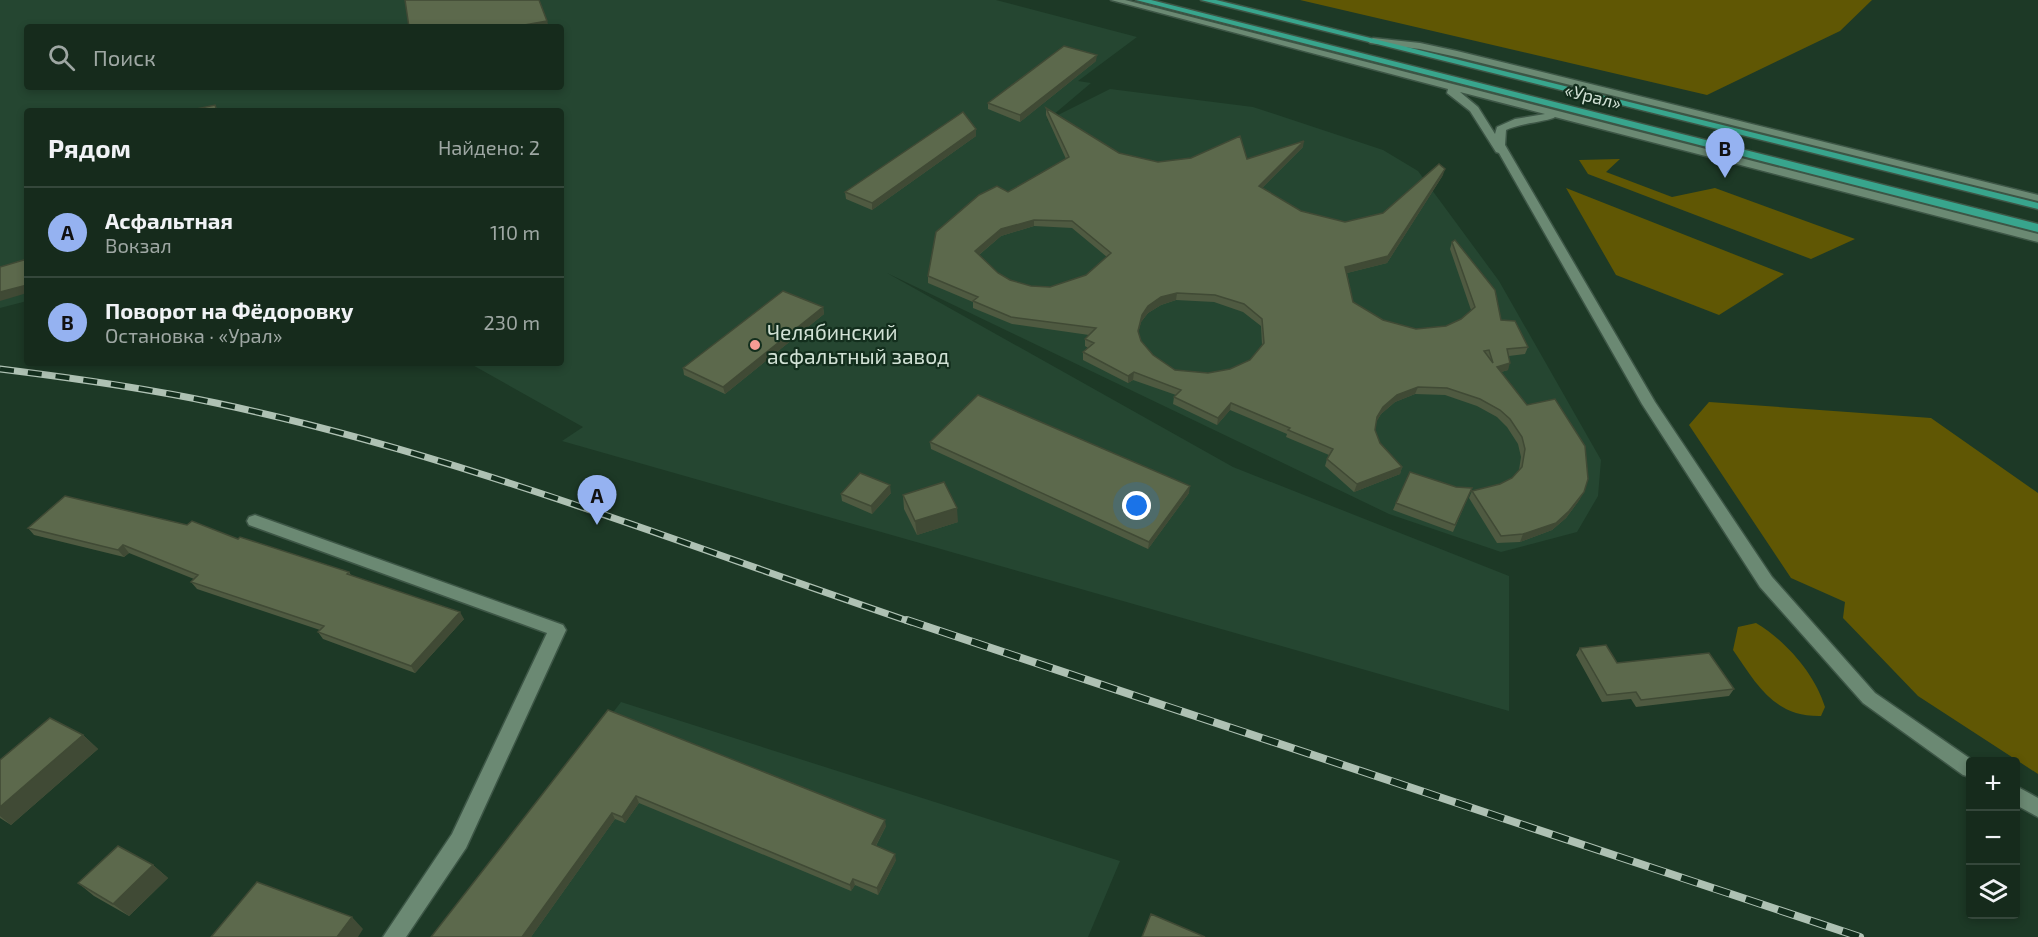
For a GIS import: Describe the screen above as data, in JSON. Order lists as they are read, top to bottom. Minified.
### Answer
{"streets":{"main road":["«Урал»"]},"places":["Челябинский асфальтный завод"],"page":{"search":"Поиск","heading":["Рядом","Найдено: 2"],"pins":["B","A"],"list":[{"mark":"A","name":"Асфальтная","note":"Вокзал","value":"110 m"},{"mark":"B","name":"Поворот на Фёдоровку","note":"Остановка · «Урал»","value":"230 m"}],"map_buttons":["+","−"]}}
